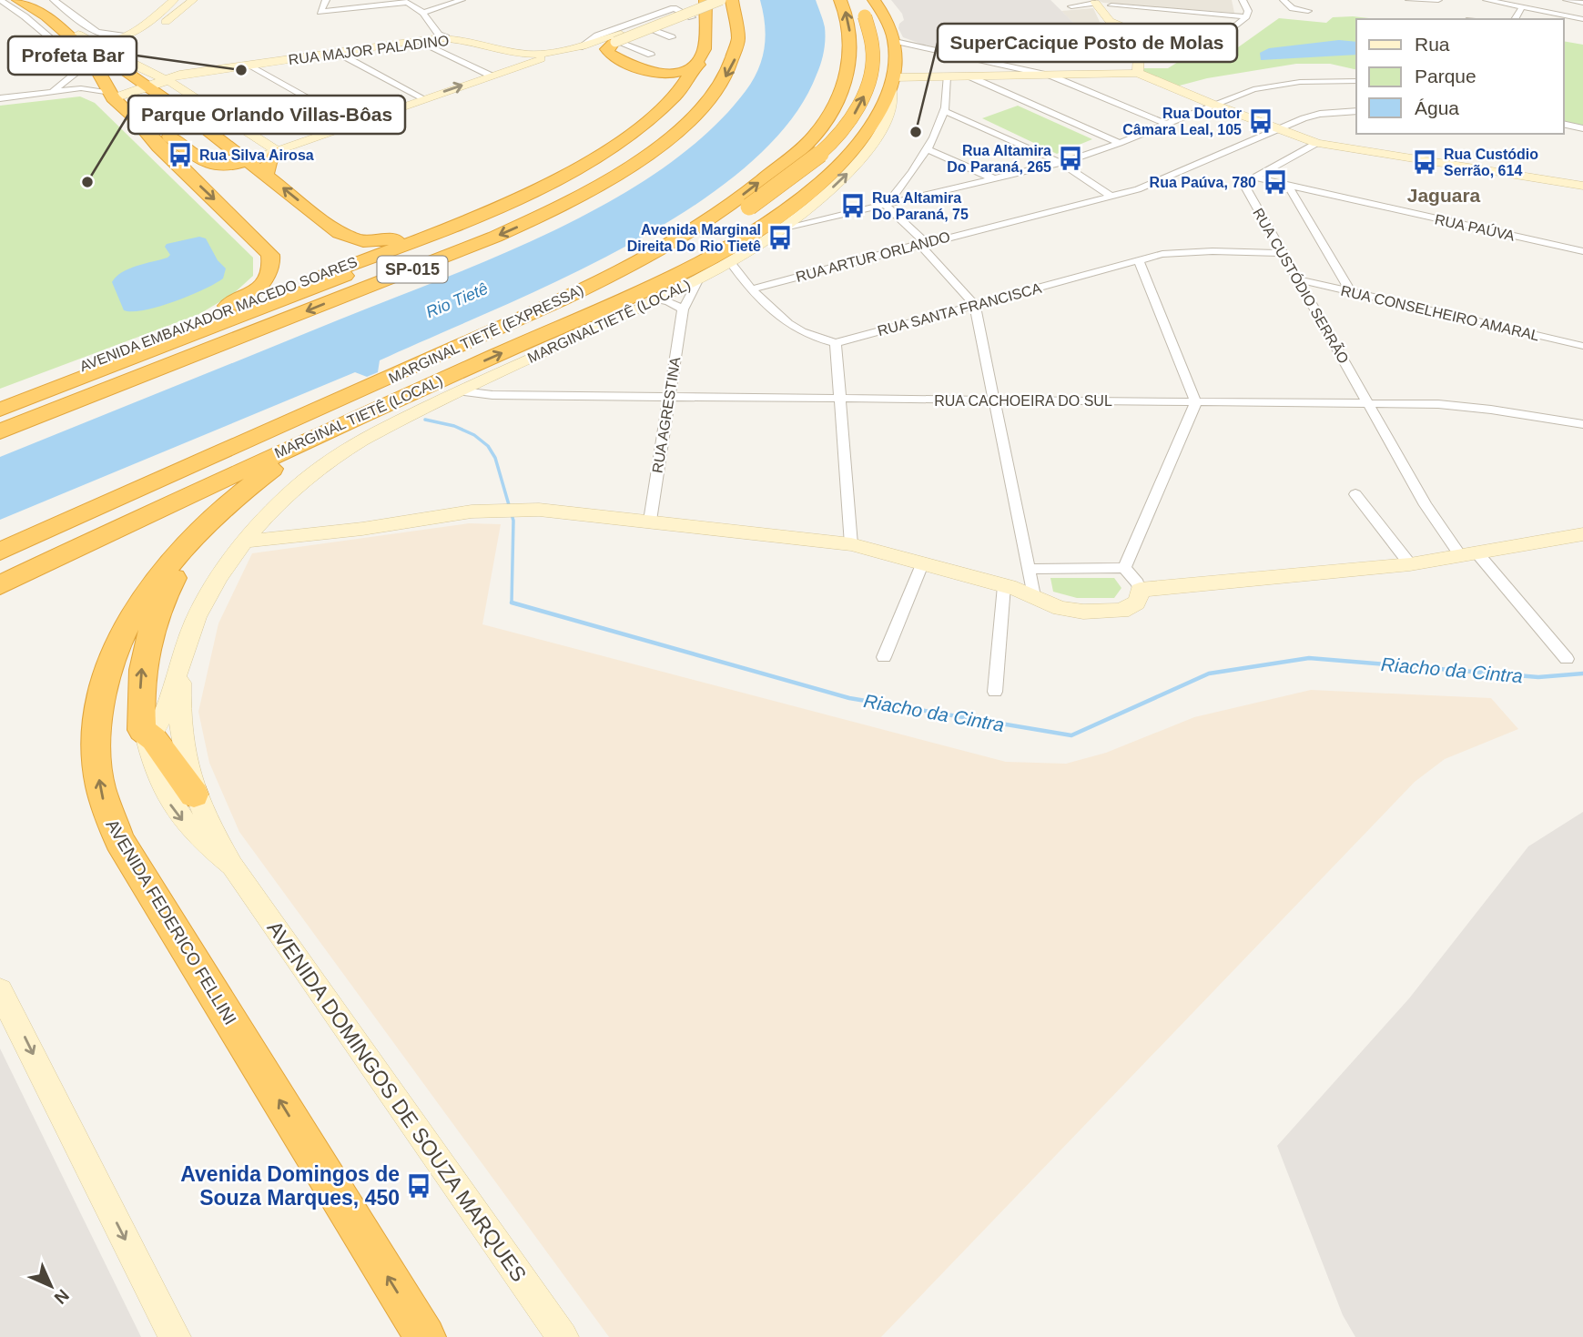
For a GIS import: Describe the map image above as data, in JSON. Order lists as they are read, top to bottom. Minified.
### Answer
{"streets":{"highway":["SP-015","AVENIDA EMBAIXADOR MACEDO SOARES","MARGINAL TIETÊ (EXPRESSA)","MARGINAL TIETÊ (LOCAL)","AVENIDA FEDERICO FELLINI"],"main road":["RUA MAJOR PALADINO","MARGINALTIETÊ (LOCAL)","AVENIDA DOMINGOS DE SOUZA MARQUES"],"street":["RUA PAÚVA","RUA ARTUR ORLANDO","RUA CUSTÓDIO SERRÃO","RUA SANTA FRANCISCA","RUA CONSELHEIRO AMARAL","RUA CACHOEIRA DO SUL","RUA AGRESTINA"]},"crossings":[["RUA MAJOR PALADINO","SP-015"],["RUA MAJOR PALADINO","AVENIDA EMBAIXADOR MACEDO SOARES"],["RUA PAÚVA","RUA CUSTÓDIO SERRÃO"],["SP-015","AVENIDA EMBAIXADOR MACEDO SOARES"],["RUA CUSTÓDIO SERRÃO","RUA SANTA FRANCISCA"],["RUA CUSTÓDIO SERRÃO","RUA CONSELHEIRO AMARAL"],["RUA CUSTÓDIO SERRÃO","RUA CACHOEIRA DO SUL"],["MARGINALTIETÊ (LOCAL)","RUA CACHOEIRA DO SUL"],["MARGINALTIETÊ (LOCAL)","RUA AGRESTINA"],["MARGINALTIETÊ (LOCAL)","MARGINAL TIETÊ (LOCAL)"],["MARGINALTIETÊ (LOCAL)","AVENIDA DOMINGOS DE SOUZA MARQUES"],["RUA CACHOEIRA DO SUL","RUA AGRESTINA"],["MARGINAL TIETÊ (LOCAL)","AVENIDA FEDERICO FELLINI"]],"one_way":["AVENIDA FEDERICO FELLINI"],"districts":["Jaguara"],"water":["Rio Tietê","Riacho da Cintra"],"places":{"other":["Profeta Bar","SuperCacique Posto de Molas","Parque Orlando Villas-Bôas"],"bus stop":["Rua Doutor Câmara Leal, 105","Rua Silva Airosa","Rua Altamira Do Paraná, 265","Rua Custódio Serrão, 614","Rua Paúva, 780","Rua Altamira Do Paraná, 75","Avenida Marginal Direita Do Rio Tietê","Avenida Domingos de Souza Marques, 450"]},"legend":["Rua","Parque","Água"],"north":"bottom right"}
